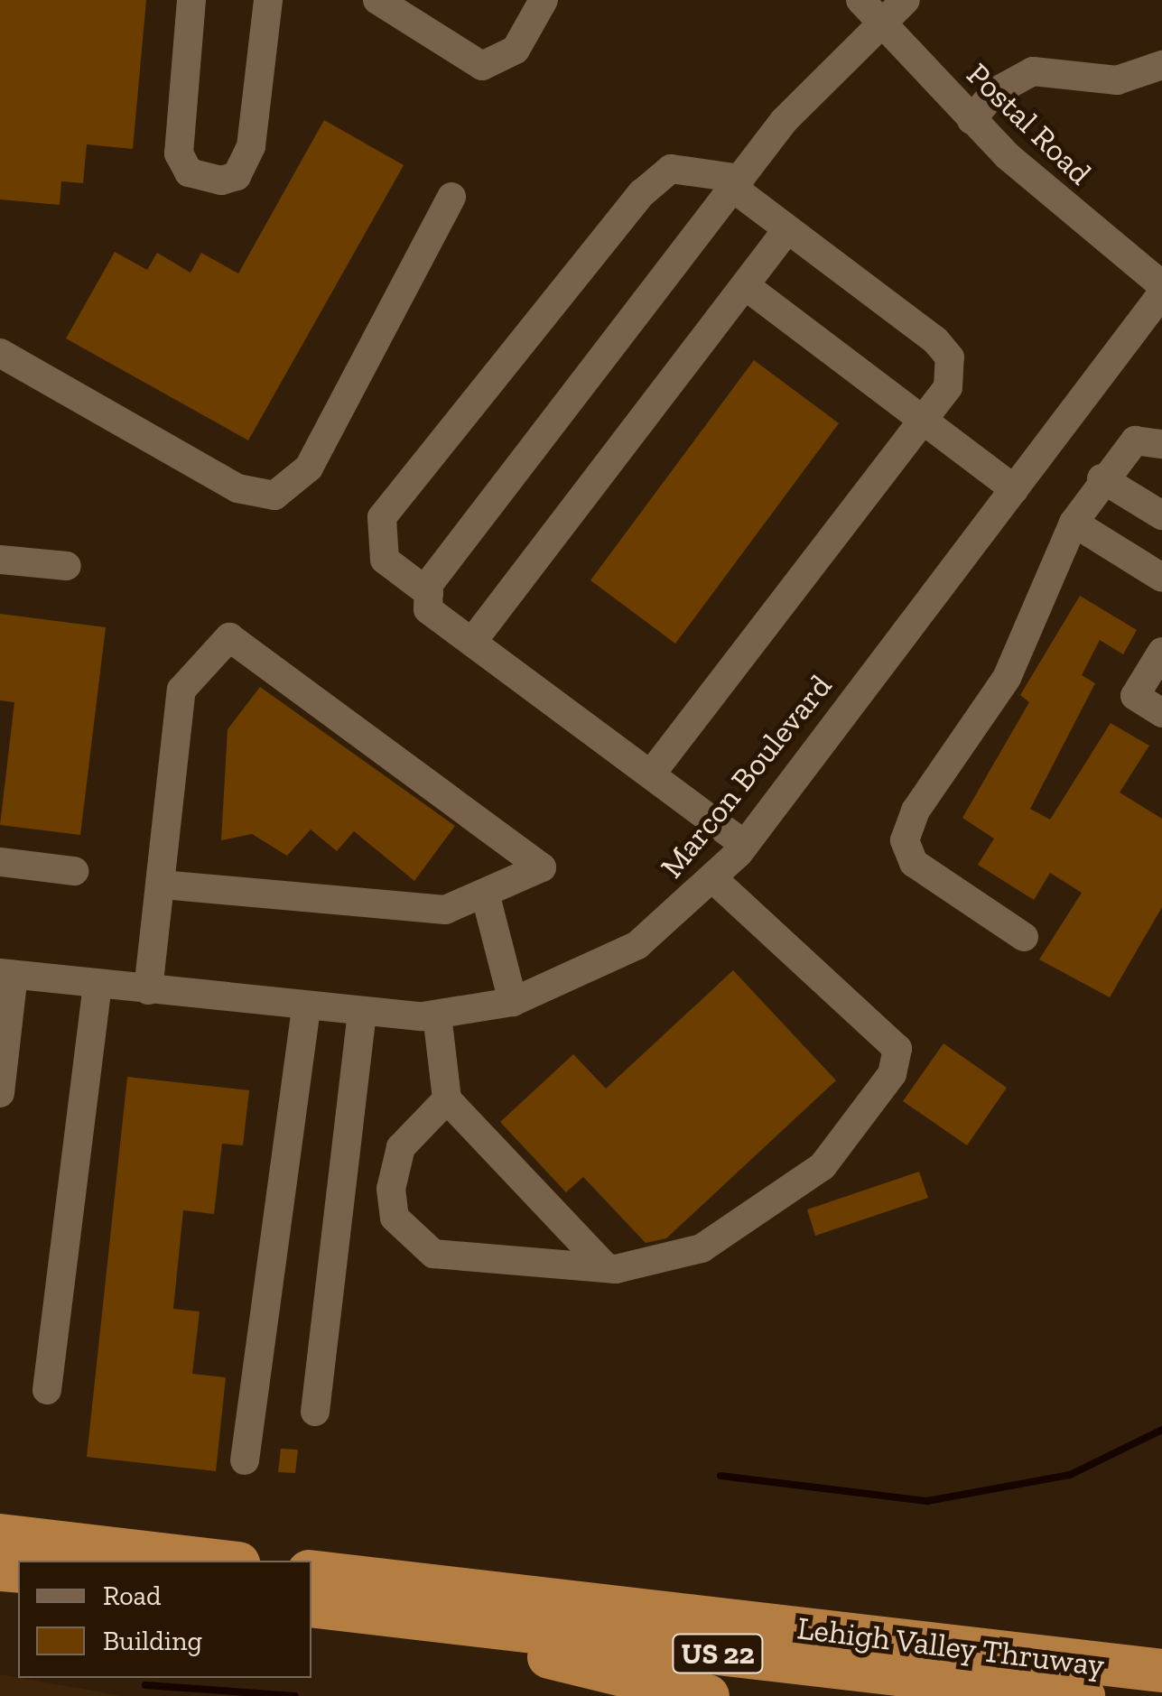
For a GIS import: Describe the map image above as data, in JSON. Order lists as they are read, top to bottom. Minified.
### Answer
{"streets":{"highway":["Lehigh Valley Thruway","US 22"],"street":["Postal Road","Marcon Boulevard"]},"legend":["Road","Building"]}
